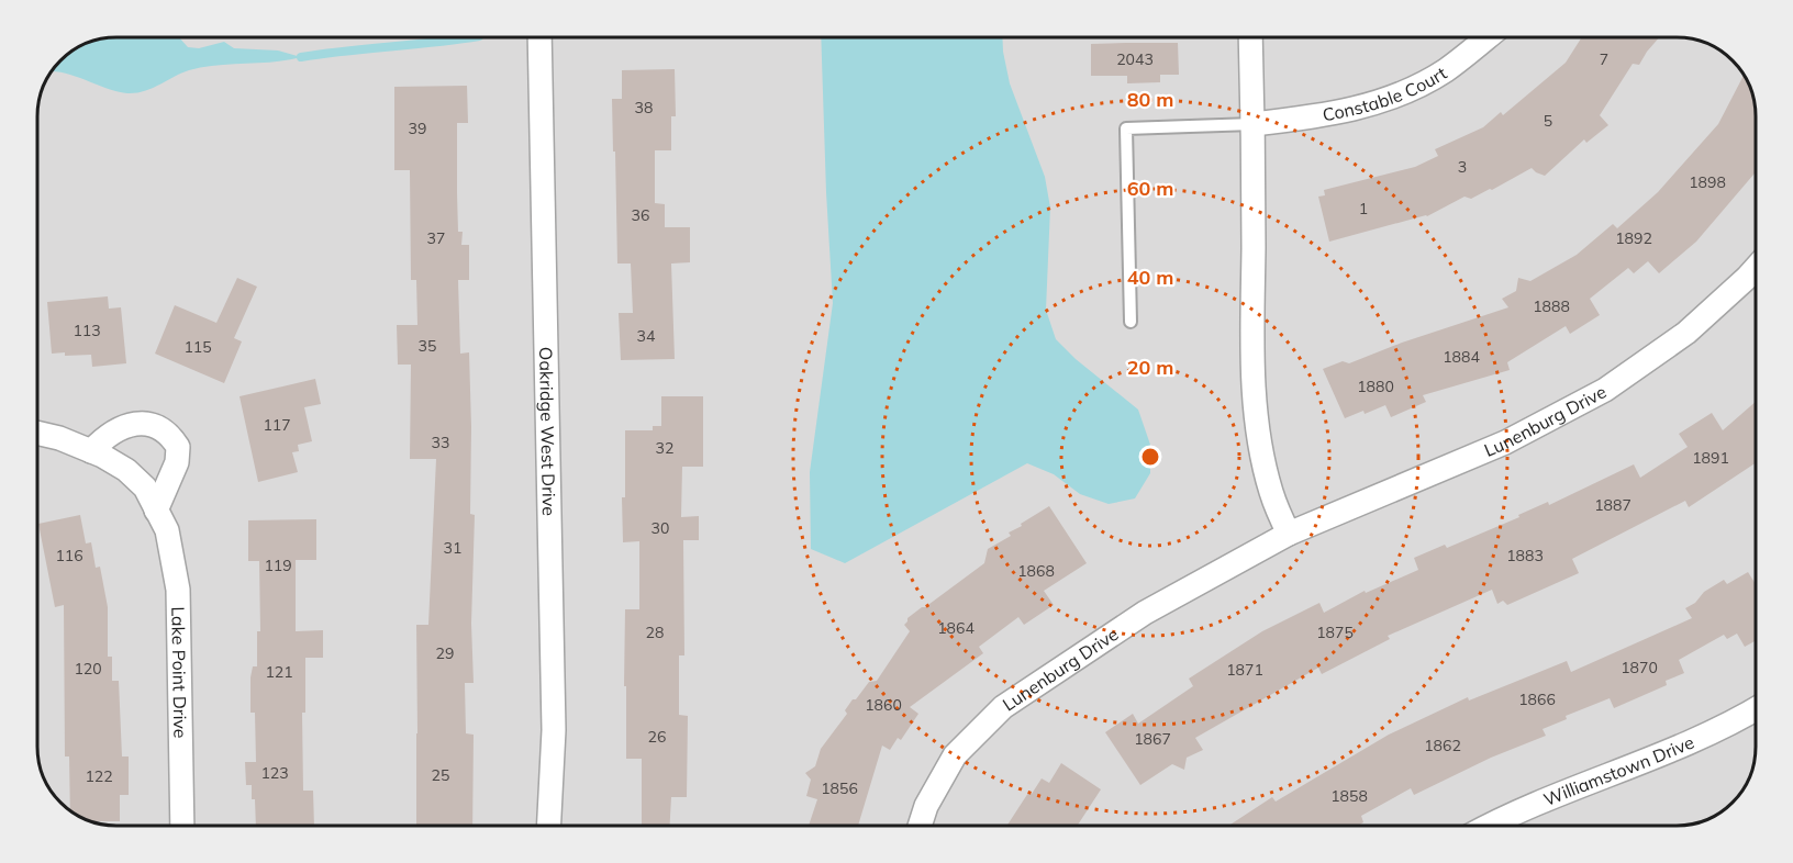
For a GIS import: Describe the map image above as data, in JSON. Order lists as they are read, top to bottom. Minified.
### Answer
{"streets":{"street":["Constable Court","Lunenburg Drive","Oakridge West Drive","Lake Point Drive","Williamstown Drive"]},"house_numbers":["2043","7","38","5","39","3","1898","1","36","37","1892","1888","113","34","35","115","1884","1880","117","33","32","1891","1887","30","31","116","1883","119","1868","1864","28","1875","29","1870","120","1871","121","1866","1860","26","1867","1862","123","25","122","1856","1858"],"rings":["80 m","60 m","40 m","20 m"]}
